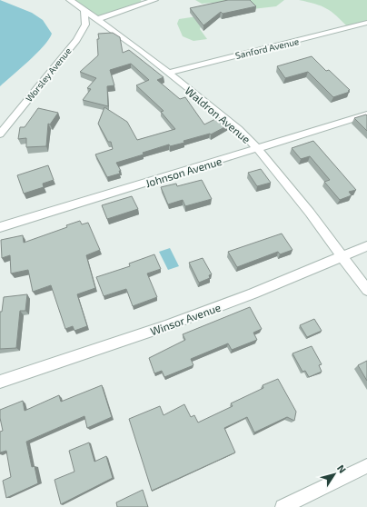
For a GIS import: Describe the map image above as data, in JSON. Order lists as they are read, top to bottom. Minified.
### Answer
{"streets":{"street":["Sanford Avenue","Worsley Avenue","Waldron Avenue","Johnson Avenue","Winsor Avenue"]},"crossings":[["Sanford Avenue","Waldron Avenue"],["Worsley Avenue","Waldron Avenue"],["Waldron Avenue","Johnson Avenue"],["Waldron Avenue","Winsor Avenue"]],"north":"top right"}
